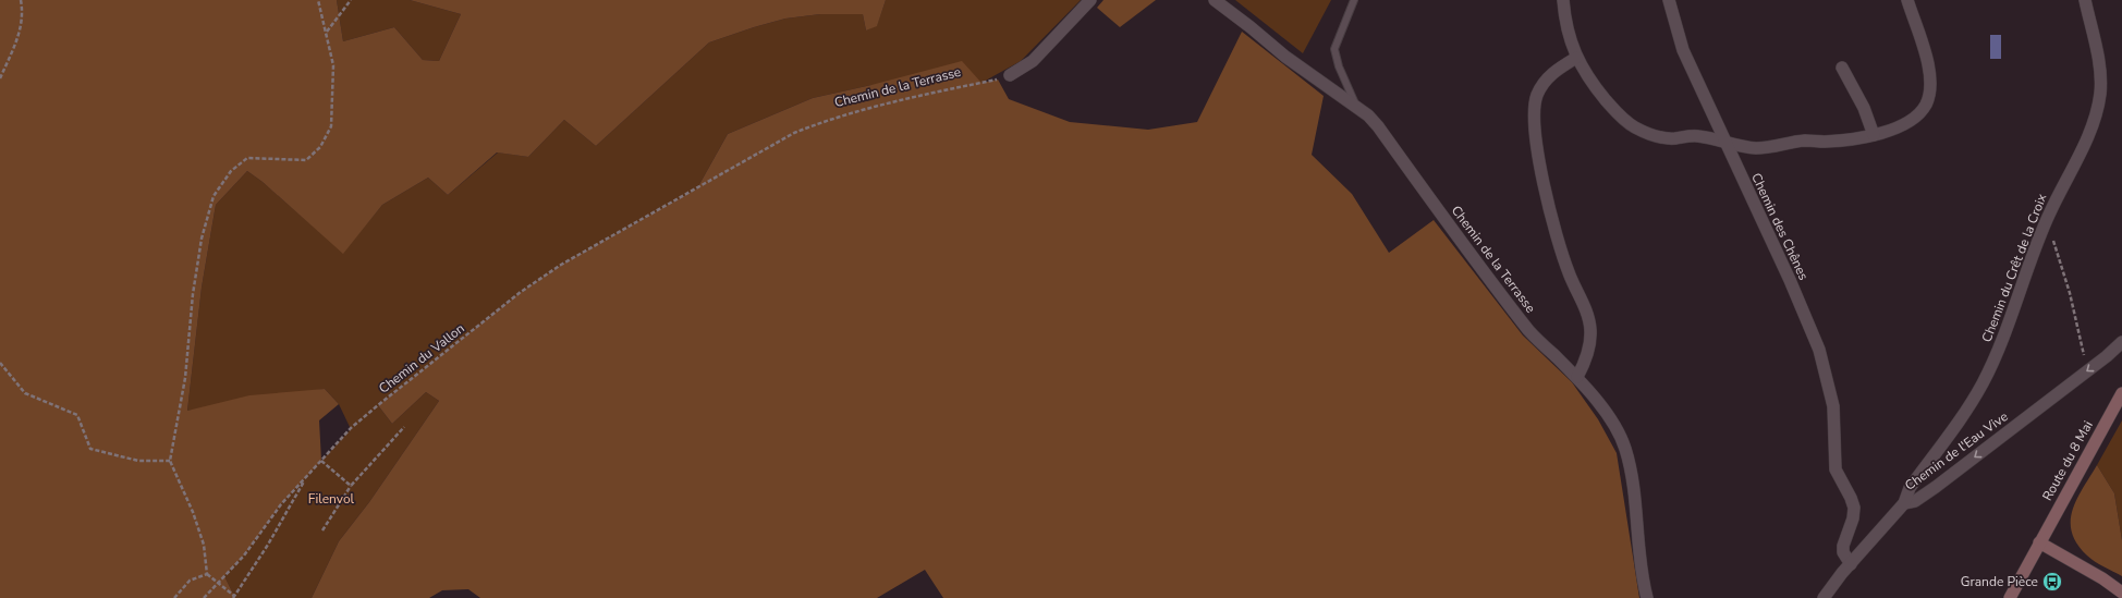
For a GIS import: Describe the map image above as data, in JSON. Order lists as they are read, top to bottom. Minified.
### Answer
{"streets":{"main road":["Route du 8 Mai"],"street":["Chemin de la Terrasse","Chemin des Chênes","Chemin du Crêt de la Croix","Chemin de l'Eau Vive"],"path":["Chemin du Vallon"]},"crossings":[["Chemin de la Terrasse","Chemin du Vallon"],["Chemin des Chênes","Chemin de l'Eau Vive"],["Chemin du Crêt de la Croix","Chemin de l'Eau Vive"]],"one_way":["Chemin de l'Eau Vive"],"parks":["Filenvol"],"places":{"bus stop":["Grande Pièce"]}}
